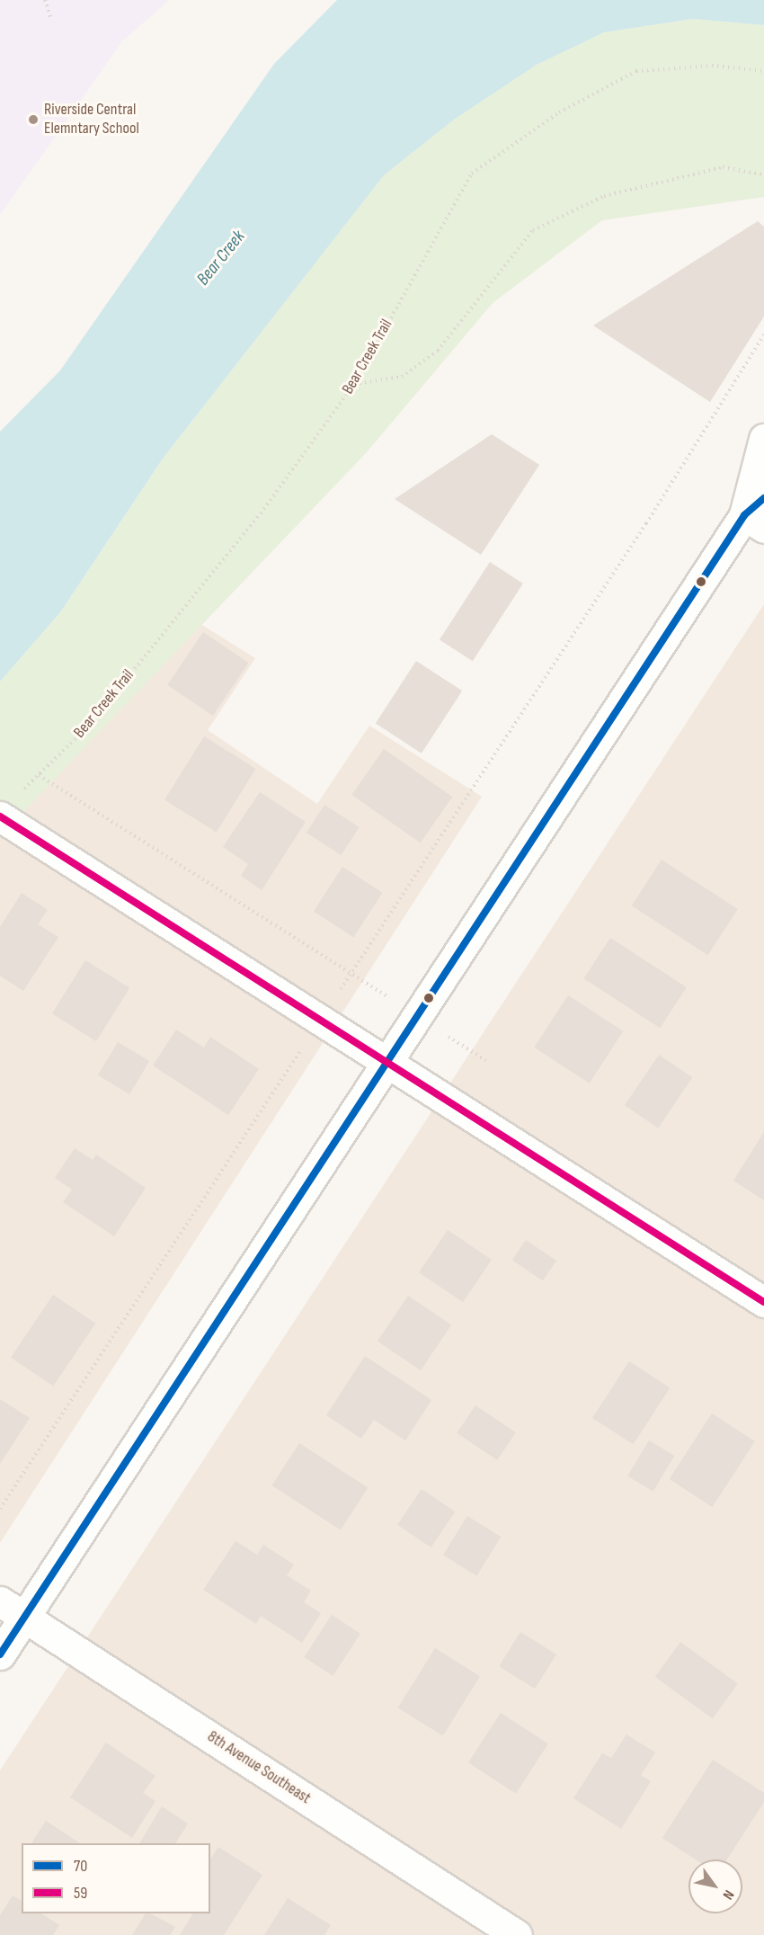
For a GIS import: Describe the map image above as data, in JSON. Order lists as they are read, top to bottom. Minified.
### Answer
{"streets":{"street":["8th Avenue Southeast"],"path":["Bear Creek Trail"]},"water":["Bear Creek"],"places":["Riverside Central Elemntary School"],"lines":["transit line 70","transit line 59"],"legend":["70","59"],"north":"bottom right"}
